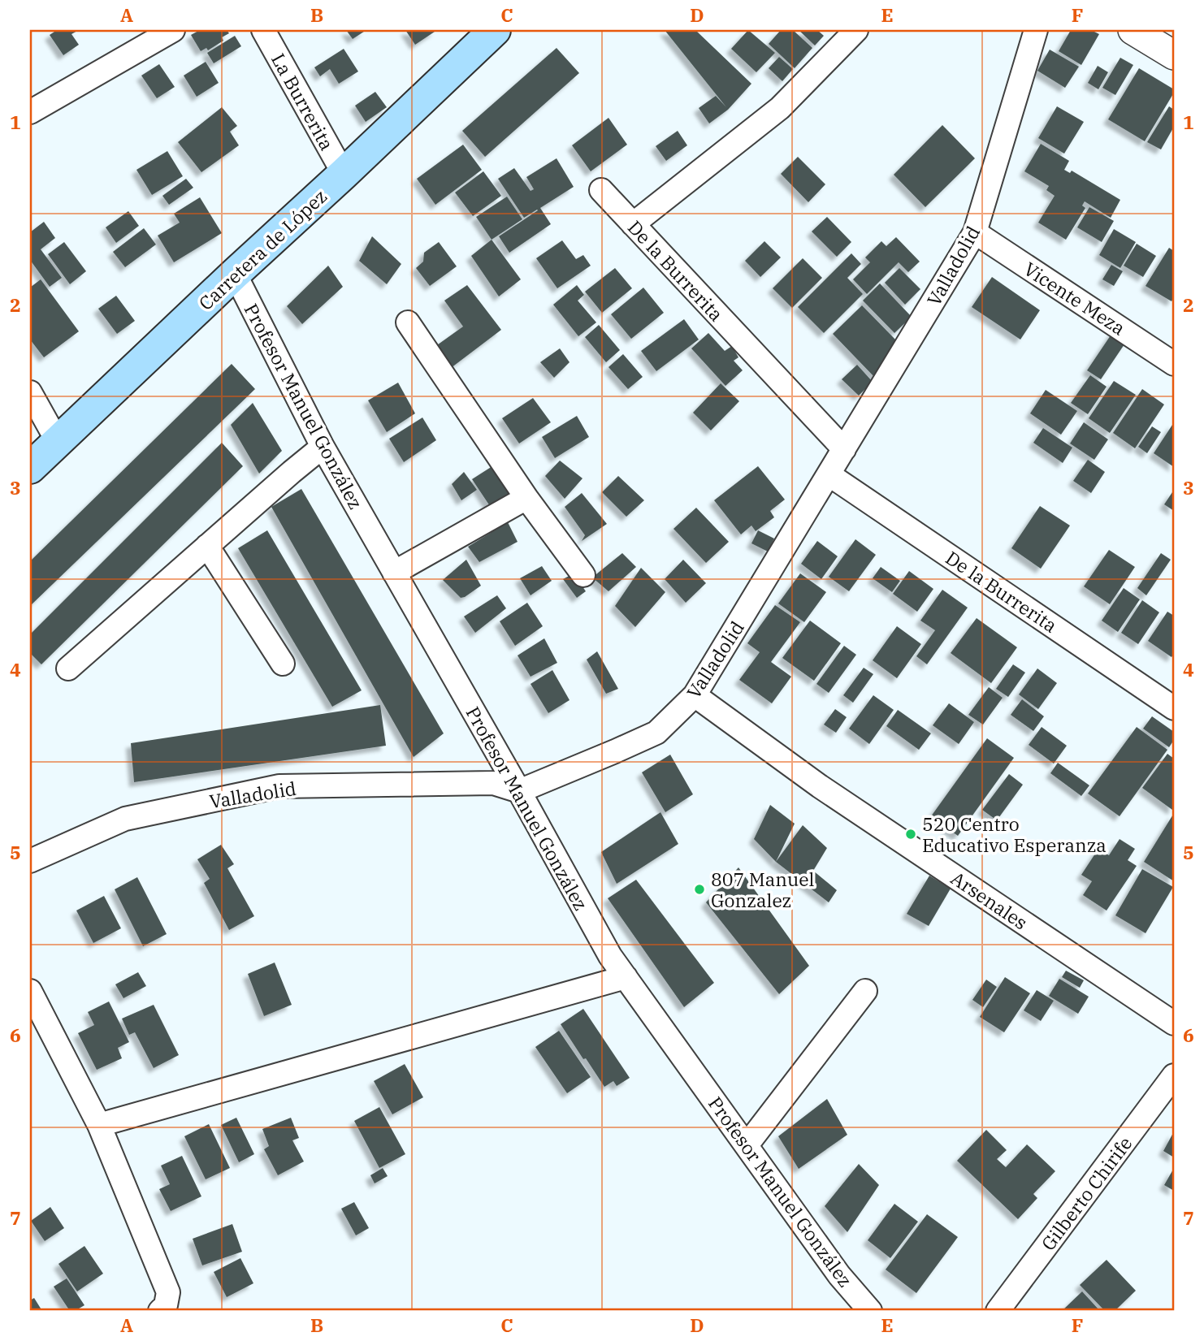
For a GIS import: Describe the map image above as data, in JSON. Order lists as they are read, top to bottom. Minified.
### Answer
{"streets":{"main road":["Carretera de López"],"street":["La Burrerita","Valladolid","De la Burrerita","Vicente Meza","Profesor Manuel González","Arsenales","Gilberto Chirife"]},"crossings":[["La Burrerita","Carretera de López"],["Carretera de López","Profesor Manuel González"],["Valladolid","De la Burrerita"],["Valladolid","Vicente Meza"],["Valladolid","Profesor Manuel González"],["Valladolid","Arsenales"]],"places":["520 Centro Educativo Esperanza","807 Manuel Gonzalez"],"grid":{"columns":["A","B","C","D","E","F"],"rows":["1","2","3","4","5","6","7"]}}
